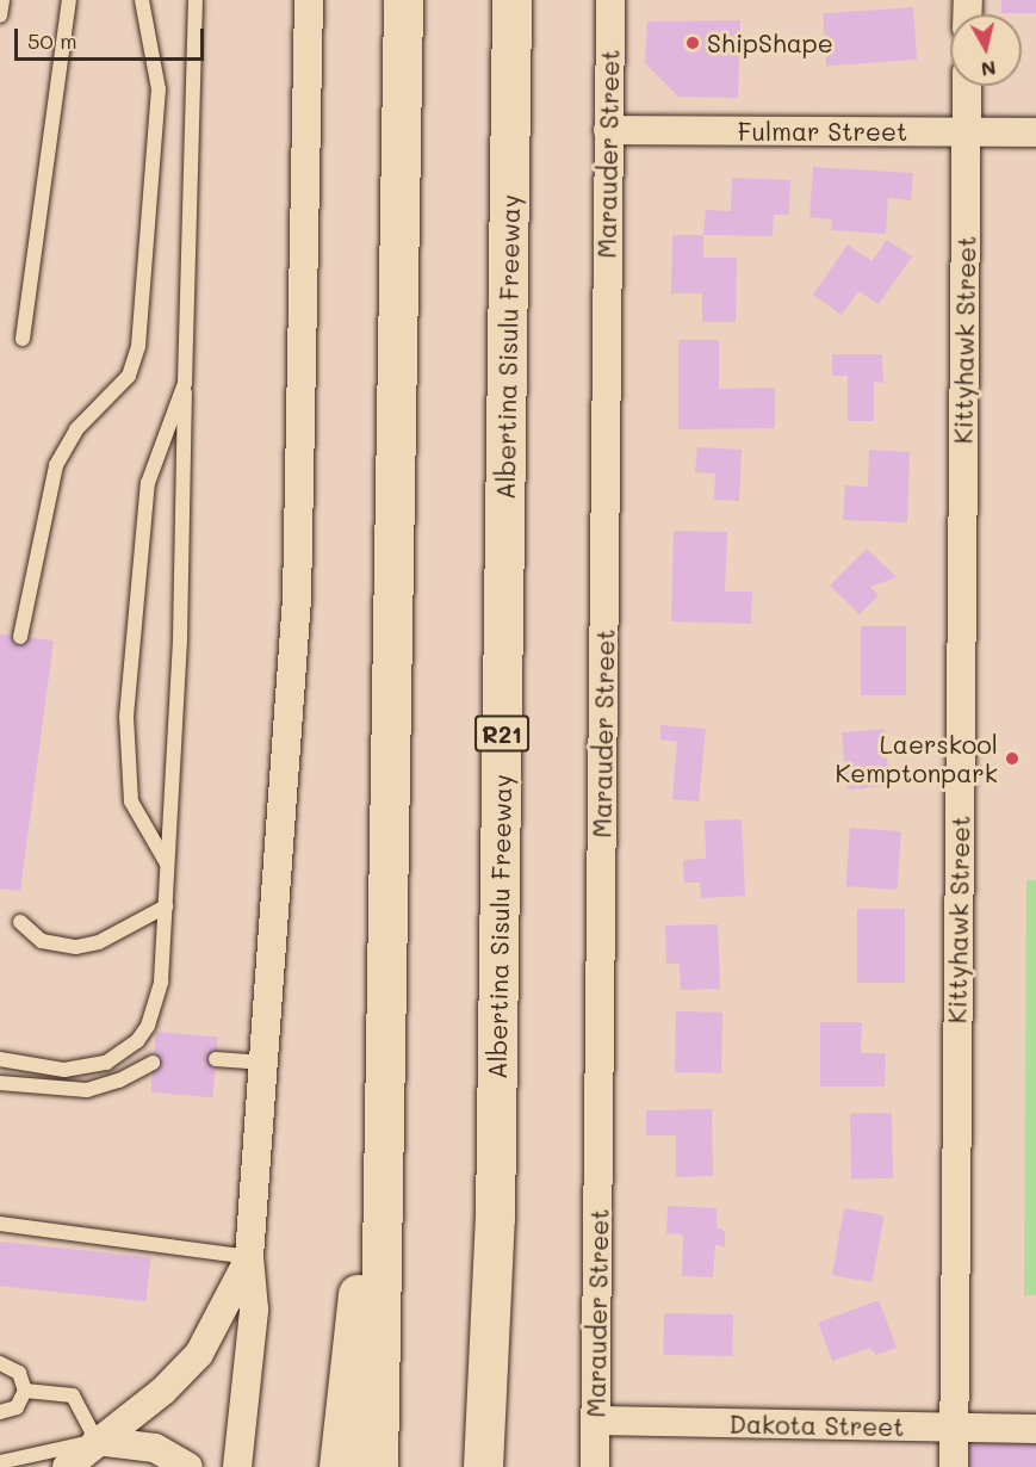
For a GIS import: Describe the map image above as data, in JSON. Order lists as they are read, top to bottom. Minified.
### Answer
{"streets":{"highway":["Albertina Sisulu Freeway","R21"],"street":["Fulmar Street","Marauder Street","Kittyhawk Street","Dakota Street"]},"crossings":[["Fulmar Street","Marauder Street"],["Fulmar Street","Kittyhawk Street"],["Marauder Street","Dakota Street"],["Kittyhawk Street","Dakota Street"]],"places":["ShipShape","Laerskool Kemptonpark"],"scale_bar":"50 m","north":"bottom"}
